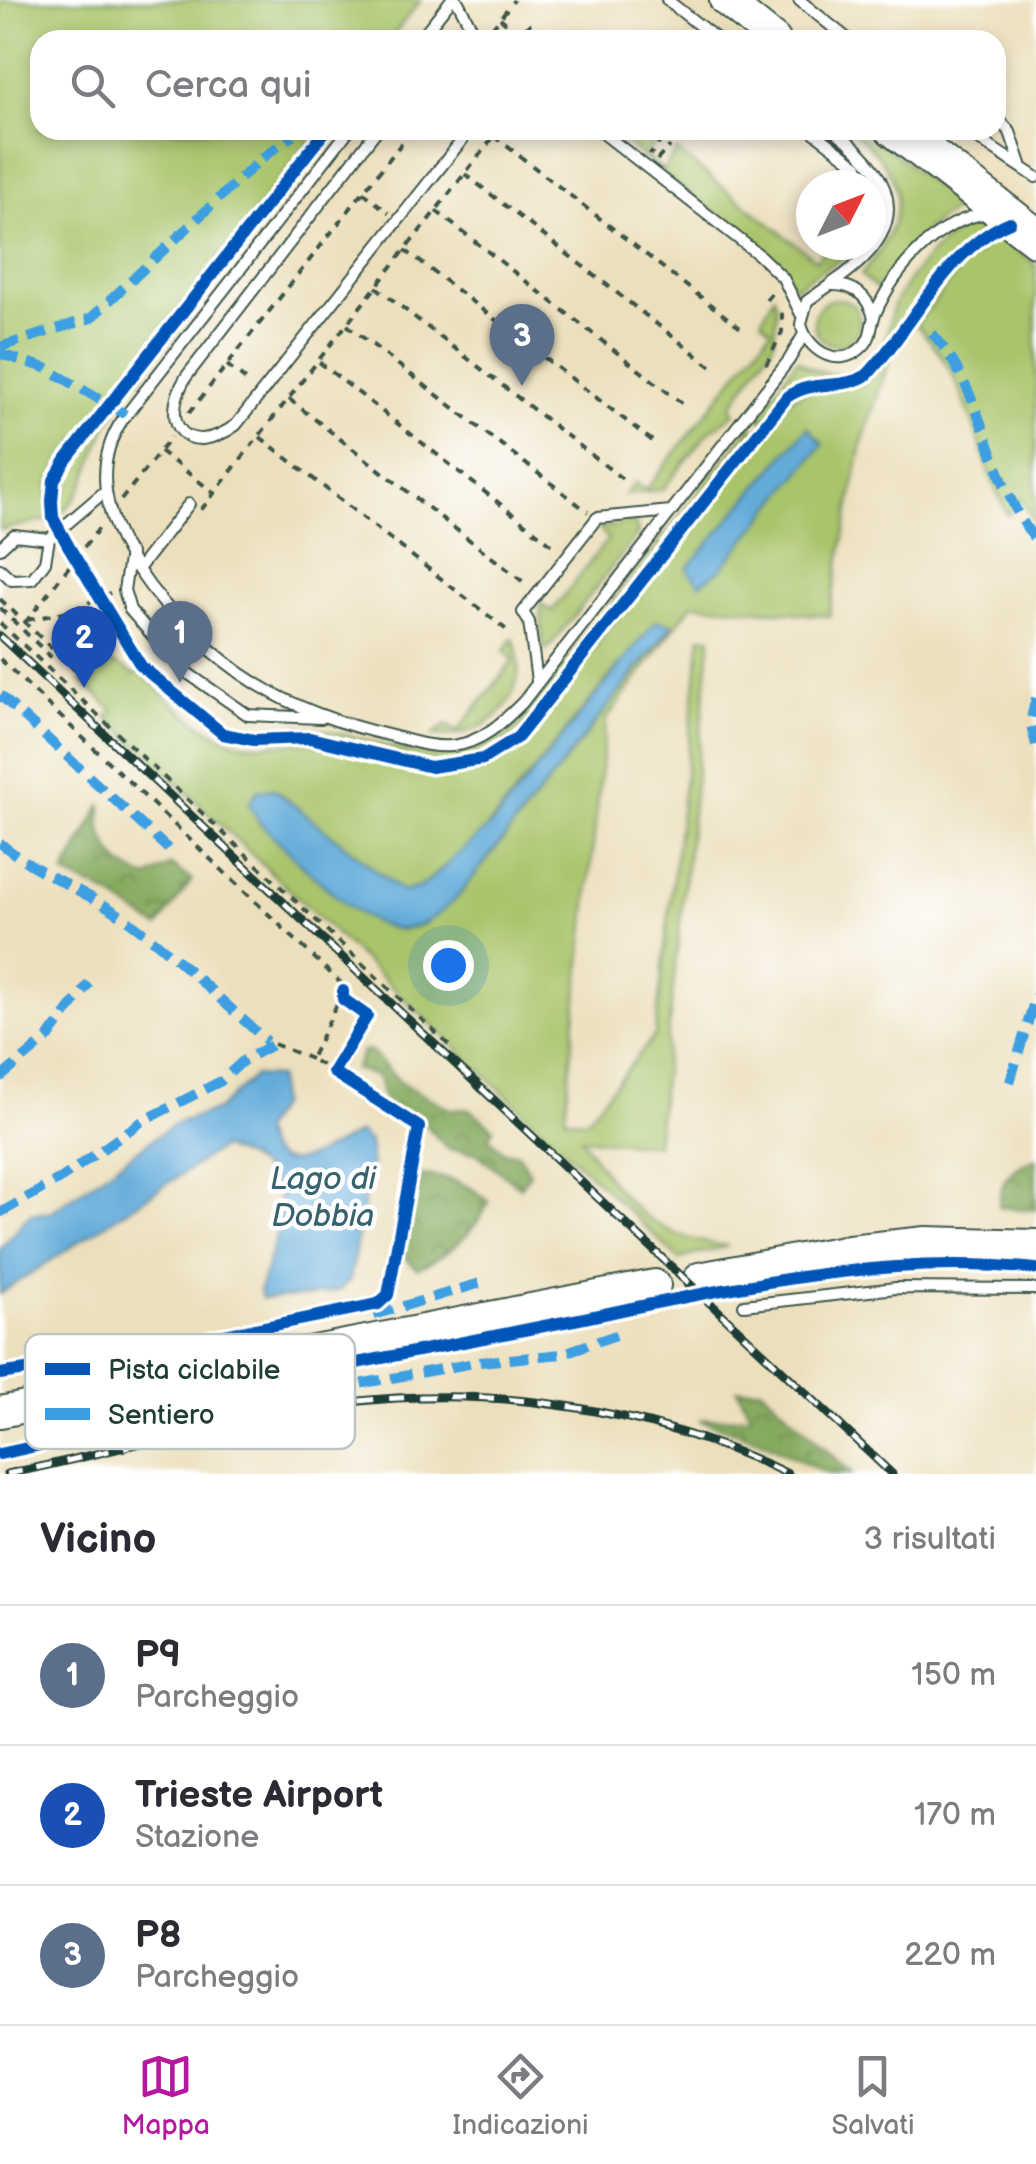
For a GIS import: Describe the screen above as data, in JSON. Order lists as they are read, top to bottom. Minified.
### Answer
{"water":["Lago di Dobbia"],"legend":["Pista ciclabile","Sentiero"],"north":"top right","page":{"search":"Cerca qui","pins":["3","1","2"],"heading":["Vicino","3 risultati"],"list":[{"mark":"1","name":"P9","note":"Parcheggio","value":"150 m"},{"mark":"2","name":"Trieste Airport","note":"Stazione","value":"170 m"},{"mark":"3","name":"P8","note":"Parcheggio","value":"220 m"}],"nav":["Mappa","Indicazioni","Salvati"]}}
